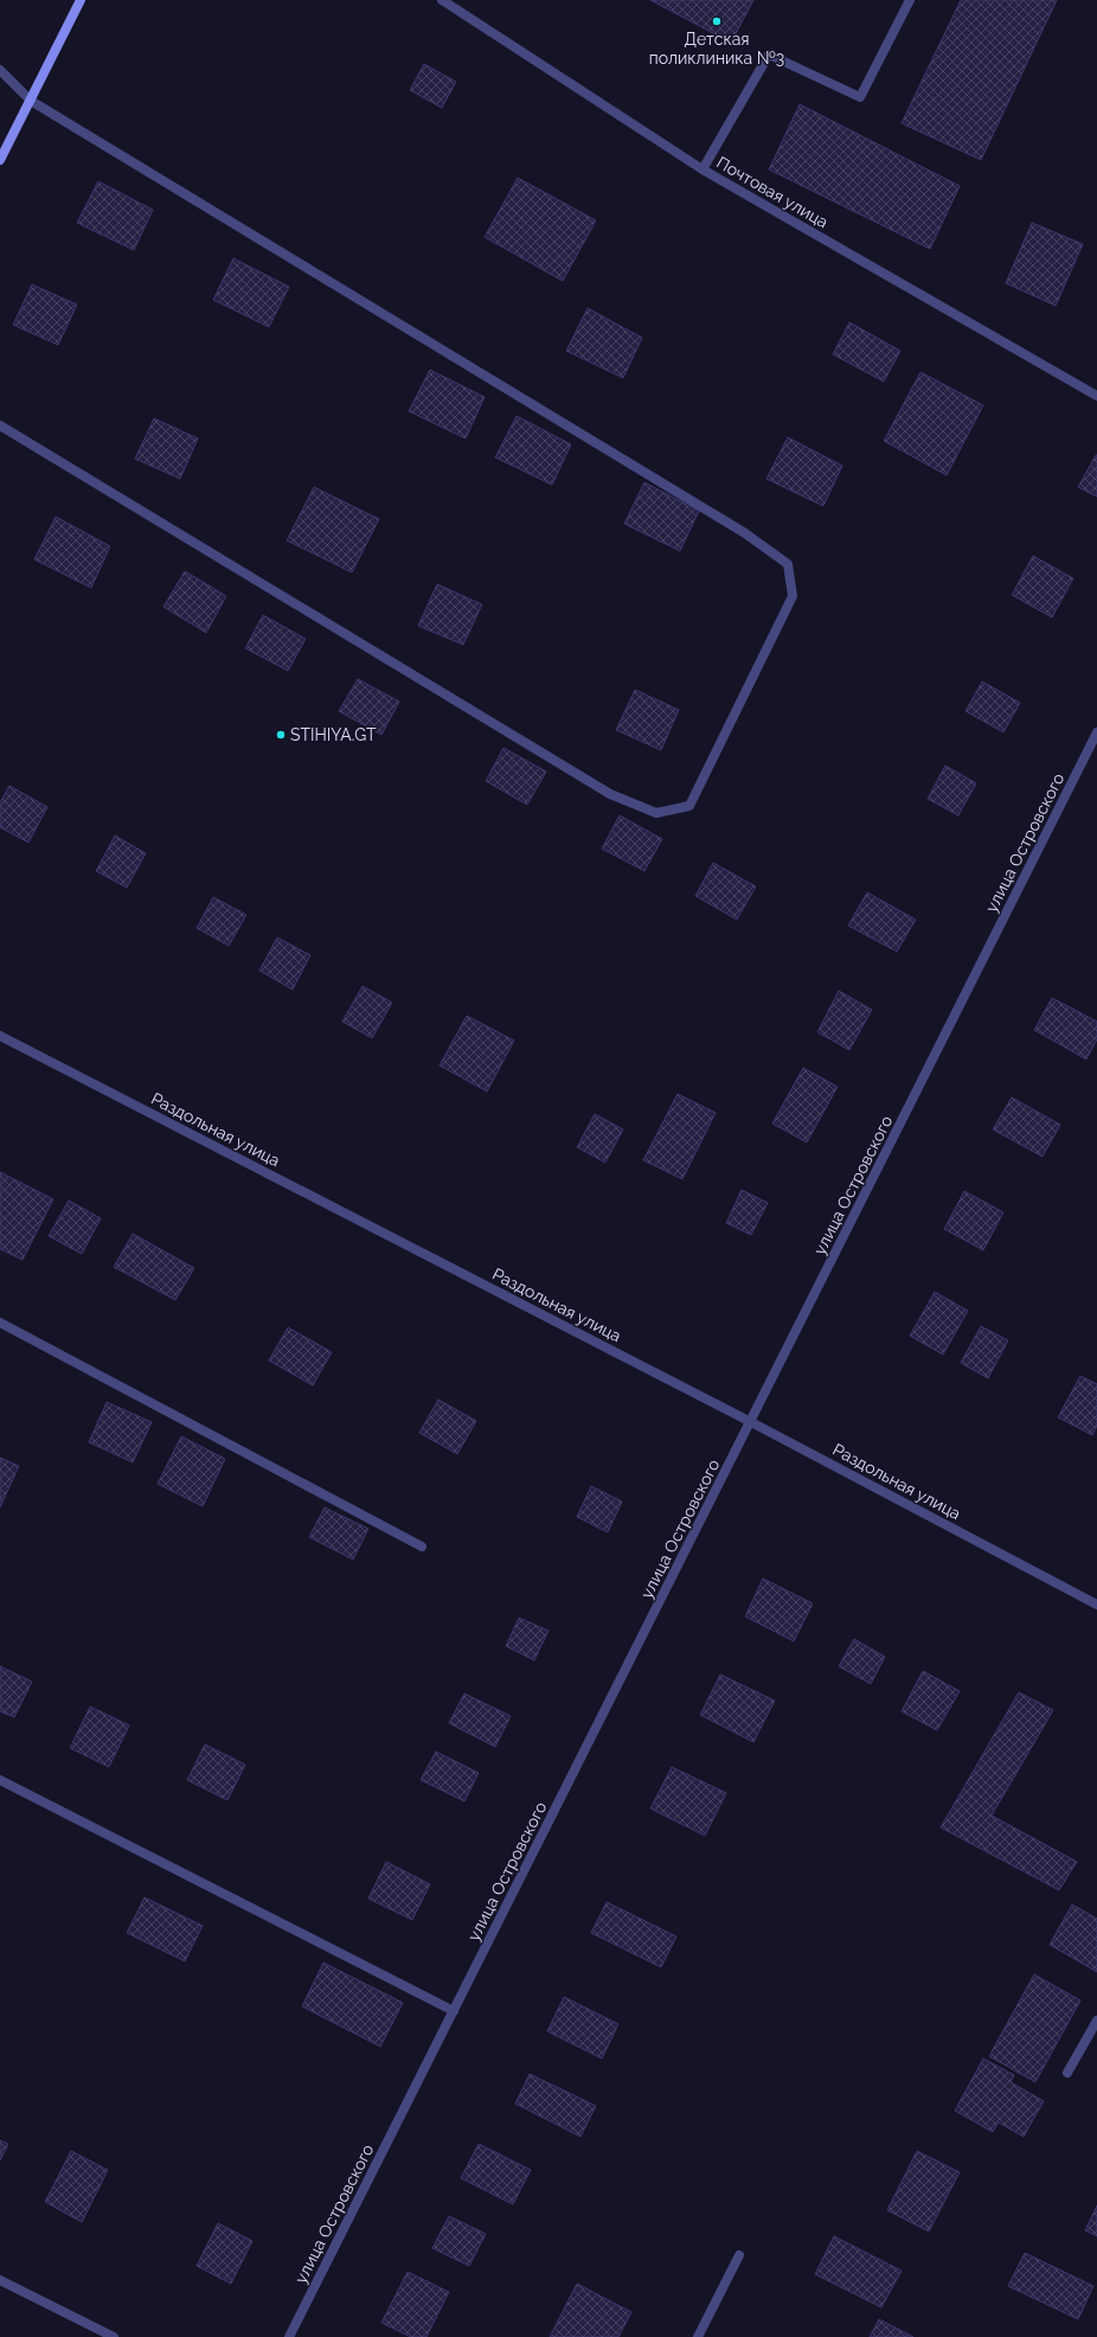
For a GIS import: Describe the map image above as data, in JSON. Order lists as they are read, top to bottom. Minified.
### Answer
{"streets":{"street":["Почтовая улица","улица Островского","Раздольная улица"]},"crossings":[["улица Островского","Раздольная улица"]],"places":["Детская поликлиника №3","STIHIYA.GT"]}
